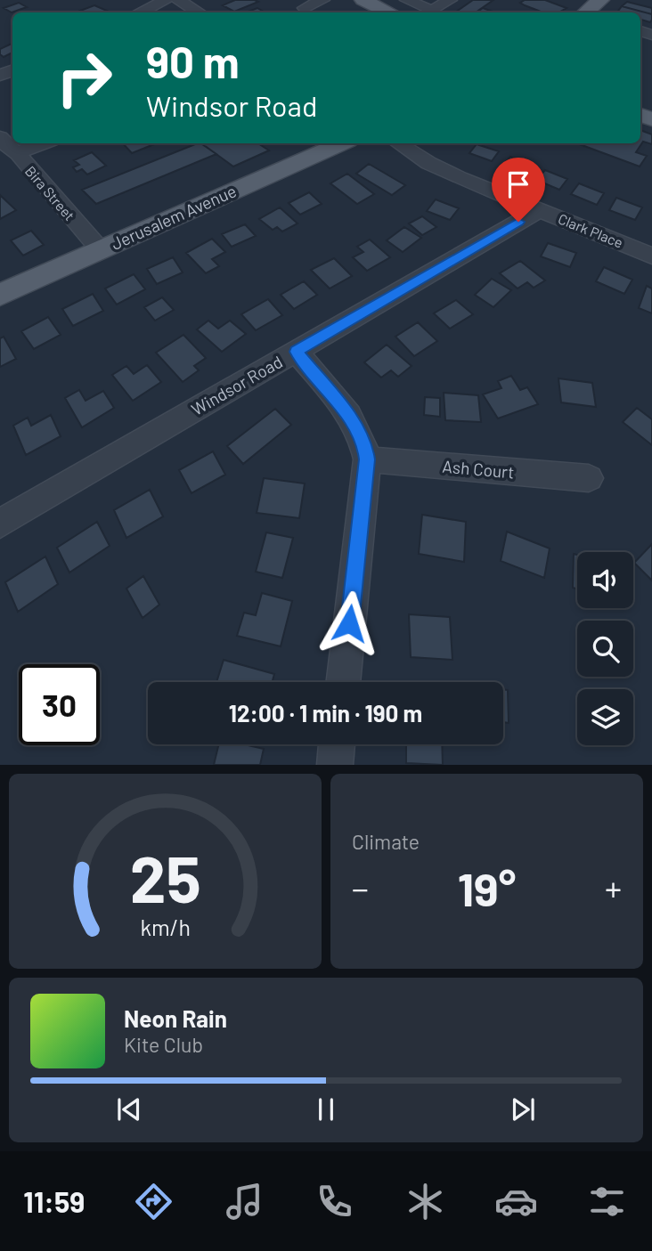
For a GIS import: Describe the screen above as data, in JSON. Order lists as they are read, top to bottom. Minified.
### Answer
{"streets":{"main road":["Jerusalem Avenue"],"street":["Bira Street","Clark Place","Windsor Road","Ash Court"]},"crossings":[["Bira Street","Jerusalem Avenue"],["Clark Place","Windsor Road"]],"page":{"turn":["90 m","Windsor Road"],"limit":"30","trip":"12:00 · 1 min · 190 m","tile":"Climate","heat":["−","19°","+"],"song":["Neon Rain","Kite Club"],"tabs":"11:59","gauge":["25","km/h"]}}
